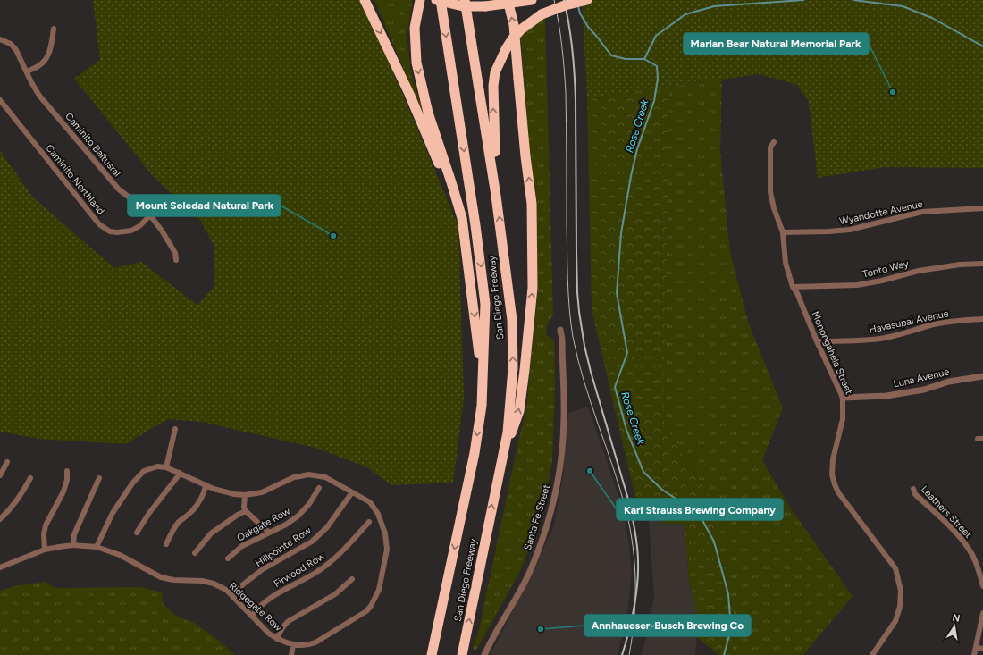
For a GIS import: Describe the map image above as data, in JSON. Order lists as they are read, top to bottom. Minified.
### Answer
{"streets":{"highway":["San Diego Freeway"],"street":["Caminito Baltusral","Caminito Northland","Wyandotte Avenue","Tonto Way","Havasupai Avenue","Monongahela Street","Luna Avenue","Leathers Street","Santa Fe Street","Oakgate Row","Hillpointe Row","Firwood Row","Ridgegate Row"]},"crossings":[["Caminito Baltusral","Caminito Northland"],["Wyandotte Avenue","Monongahela Street"],["Tonto Way","Monongahela Street"],["Havasupai Avenue","Monongahela Street"],["Monongahela Street","Luna Avenue"],["Hillpointe Row","Ridgegate Row"],["Firwood Row","Ridgegate Row"]],"water":["Rose Creek"],"places":["Marian Bear Natural Memorial Park","Mount Soledad Natural Park","Karl Strauss Brewing Company","Annhaueser-Busch Brewing Co"],"north":"top"}
